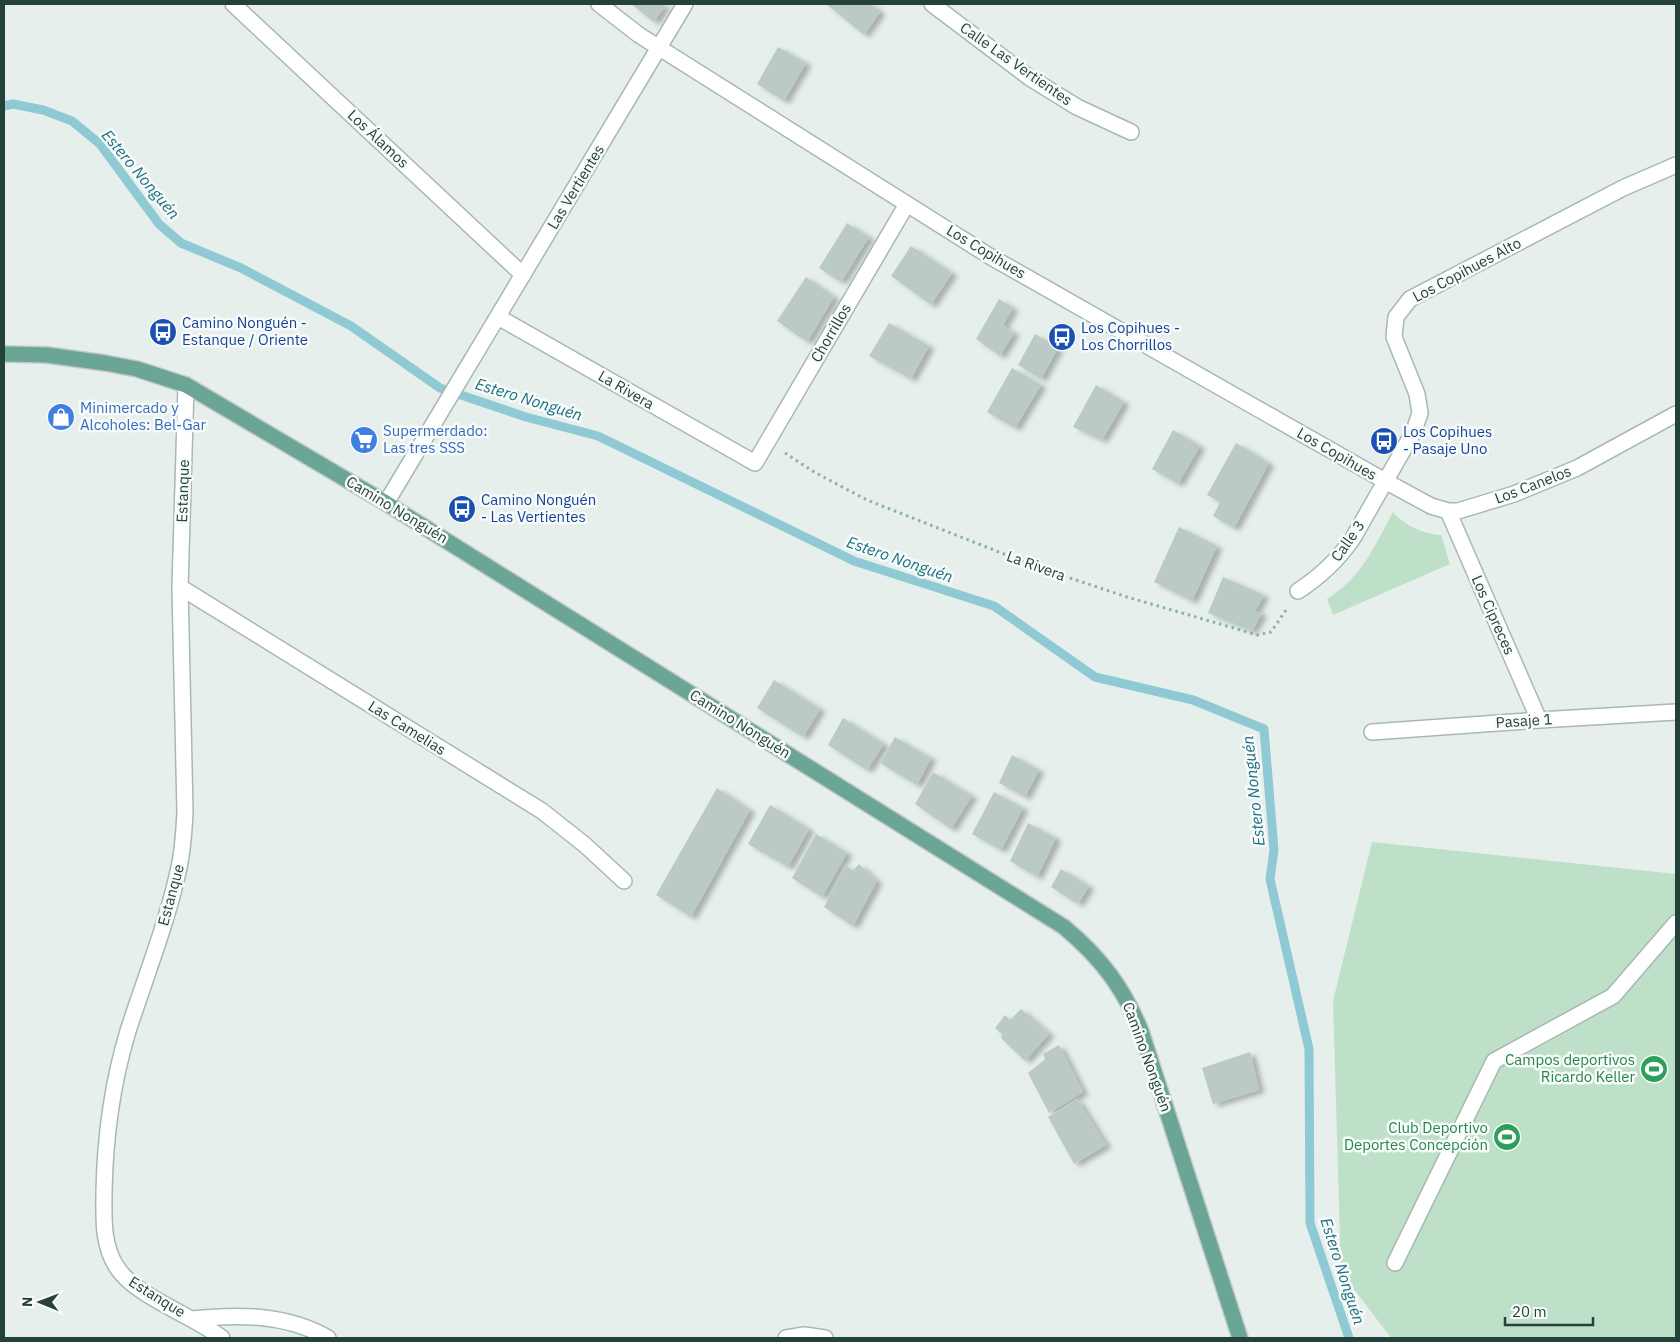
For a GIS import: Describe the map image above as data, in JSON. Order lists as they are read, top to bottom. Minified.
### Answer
{"streets":{"main road":["Camino Nonguén"],"street":["Calle Las Vertientes","Los Álamos","Las Vertientes","Los Copihues","Los Copihues Alto","Chorrillos","La Rivera","Los Canelos","Estanque","Calle 3","Los Cipreces","Pasaje 1","Las Camelias"]},"crossings":[["Los Álamos","Las Vertientes"],["Las Vertientes","Los Copihues"],["Las Vertientes","La Rivera"],["Las Vertientes","Camino Nonguén"],["Los Copihues","Los Copihues Alto"],["Los Copihues","Chorrillos"],["Los Copihues","Los Canelos"],["Los Copihues","Calle 3"],["Los Copihues Alto","Los Canelos"],["Los Copihues Alto","Calle 3"],["Chorrillos","La Rivera"],["La Rivera","Calle 3"],["Los Canelos","Calle 3"],["Los Canelos","Los Cipreces"],["Estanque","Camino Nonguén"],["Estanque","Las Camelias"],["Los Cipreces","Pasaje 1"]],"water":["Estero Nonguén"],"places":{"bus stop":["Camino Nonguén - Estanque / Oriente","Los Copihues - Los Chorrillos","Los Copihues - Pasaje Uno","Camino Nonguén - Las Vertientes"],"shop":["Minimercado y Alcoholes: Bel-Gar"],"supermarket":["Supermerdado: Las tres SSS"],"sports":["Campos deportivos Ricardo Keller","Club Deportivo Deportes Concepción"]},"scale_bar":"20 m","north":"left"}
